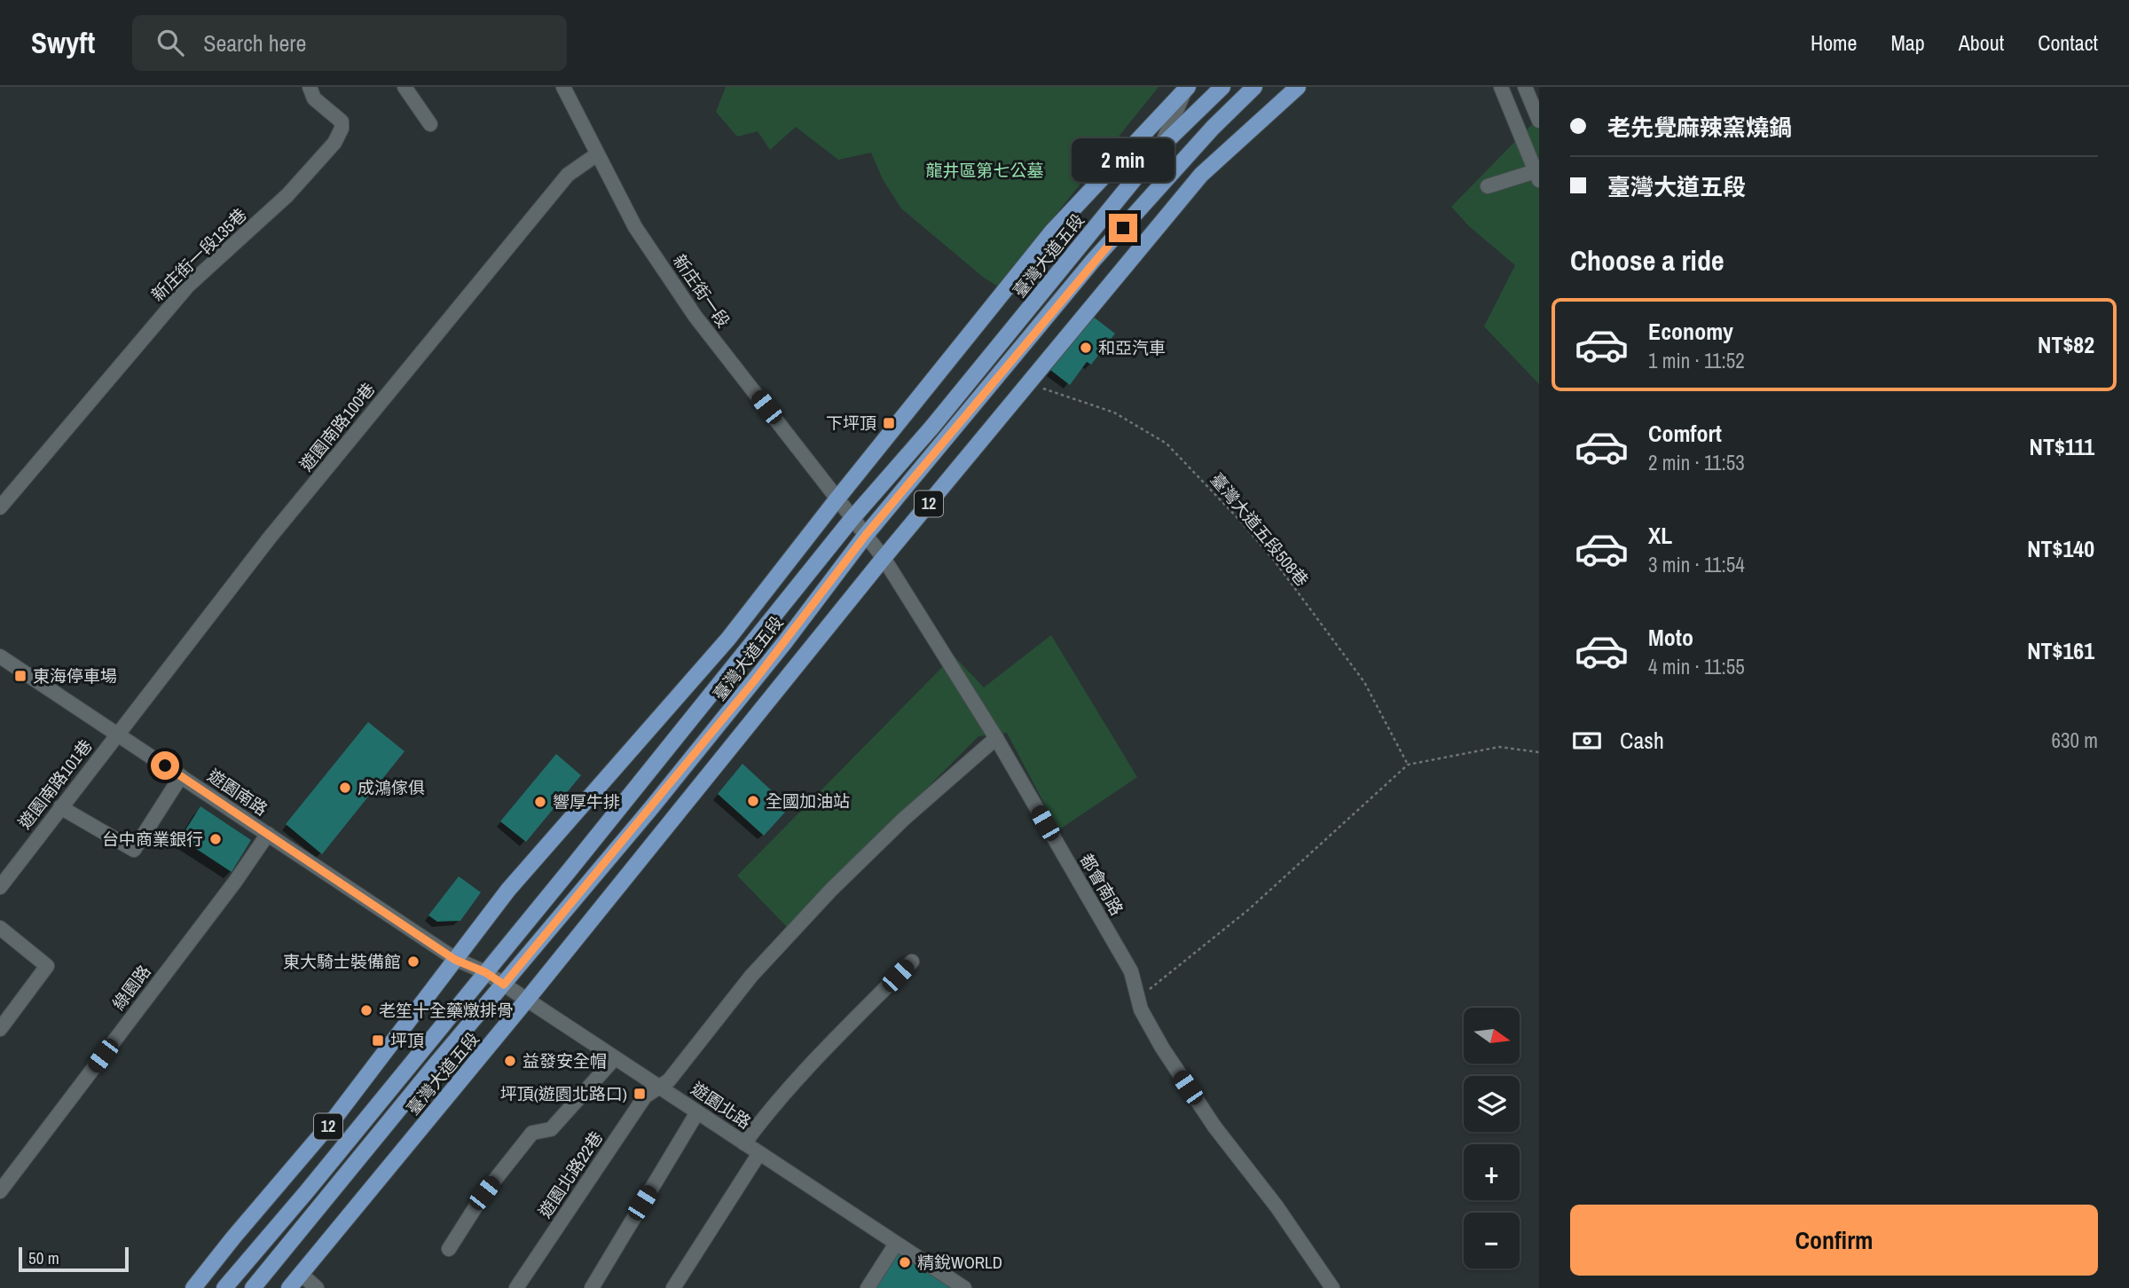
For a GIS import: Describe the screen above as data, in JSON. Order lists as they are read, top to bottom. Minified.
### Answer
{"streets":{"main road":["臺灣大道五段","12"],"street":["新庄街一段135巷","新庄街一段","遊園南路100巷","遊園南路101巷","遊園南路","都會南路","綠園路","遊園北路","遊園北路22巷"],"path":["臺灣大道五段508巷"]},"crossings":[["臺灣大道五段","新庄街一段"],["臺灣大道五段","臺灣大道五段508巷"],["臺灣大道五段","遊園南路"],["臺灣大道五段","都會南路"],["臺灣大道五段","遊園北路"],["新庄街一段","遊園南路100巷"],["新庄街一段","都會南路"],["遊園南路100巷","遊園南路101巷"],["遊園南路100巷","遊園南路"],["遊園南路101巷","遊園南路"],["遊園南路","綠園路"],["遊園南路","遊園北路"],["都會南路","遊園北路22巷"],["遊園北路","遊園北路22巷"]],"parks":["龍井區第七公墓"],"places":{"other":["和亞汽車","成鴻傢俱","全國加油站","響厚牛排","台中商業銀行","東大騎士裝備館","老笙十全藥燉排骨","益發安全帽","精銳WORLD"],"transit":["下坪頂","東海停車場","坪頂","坪頂(遊園北路口)"]},"scale_bar":"50 m","north":"right","page":{"header":"Swyft","search":"Search here","nav":["Home","Map","About","Contact"],"banner":["老先覺麻辣窯燒鍋","臺灣大道五段"],"bubble":"2 min","heading":"Choose a ride","list":[{"name":"Economy","note":"1 min · 11:52","value":"NT$82"},{"name":"Comfort","note":"2 min · 11:53","value":"NT$111"},{"name":"XL","note":"3 min · 11:54","value":"NT$140"},{"name":"Moto","note":"4 min · 11:55","value":"NT$161"}],"pay":["Cash","630 m"],"map_buttons":["+","−"],"buttons":"Confirm","scale":"50 m"}}
